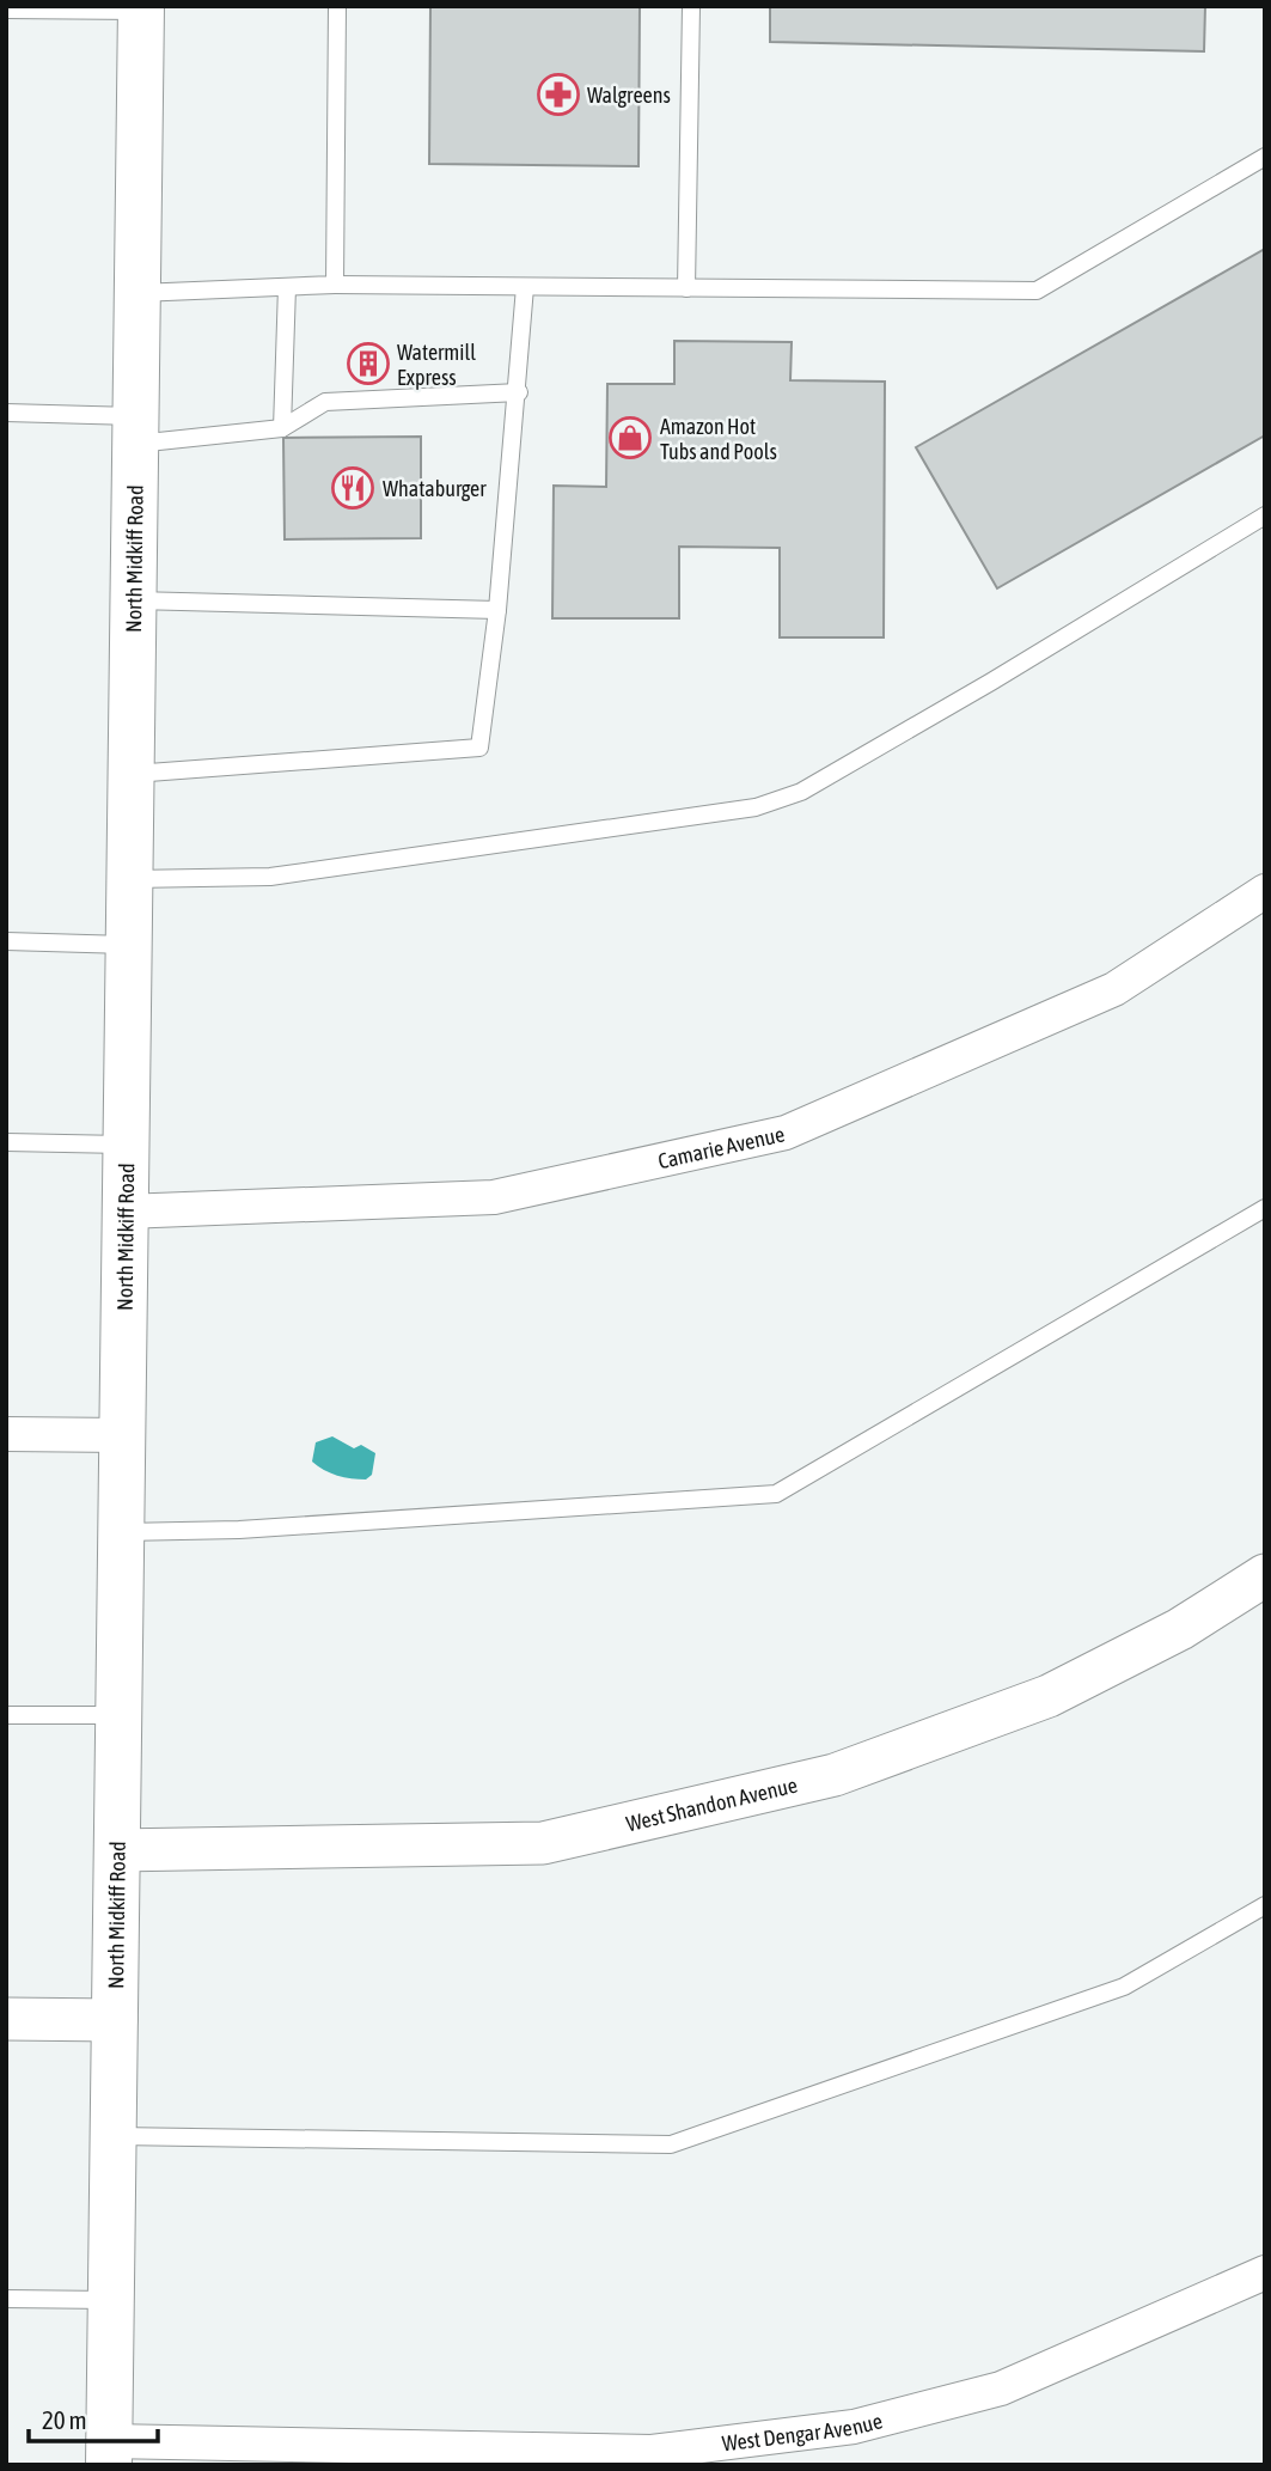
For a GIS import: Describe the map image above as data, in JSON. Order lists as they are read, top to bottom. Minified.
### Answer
{"streets":{"main road":["North Midkiff Road"],"street":["Camarie Avenue","West Shandon Avenue","West Dengar Avenue"]},"crossings":[["North Midkiff Road","Camarie Avenue"],["North Midkiff Road","West Shandon Avenue"],["North Midkiff Road","West Dengar Avenue"]],"places":{"pharmacy":["Walgreens"],"building":["Watermill Express"],"shop":["Amazon Hot Tubs and Pools"],"restaurant":["Whataburger"]},"scale_bar":"20 m"}
